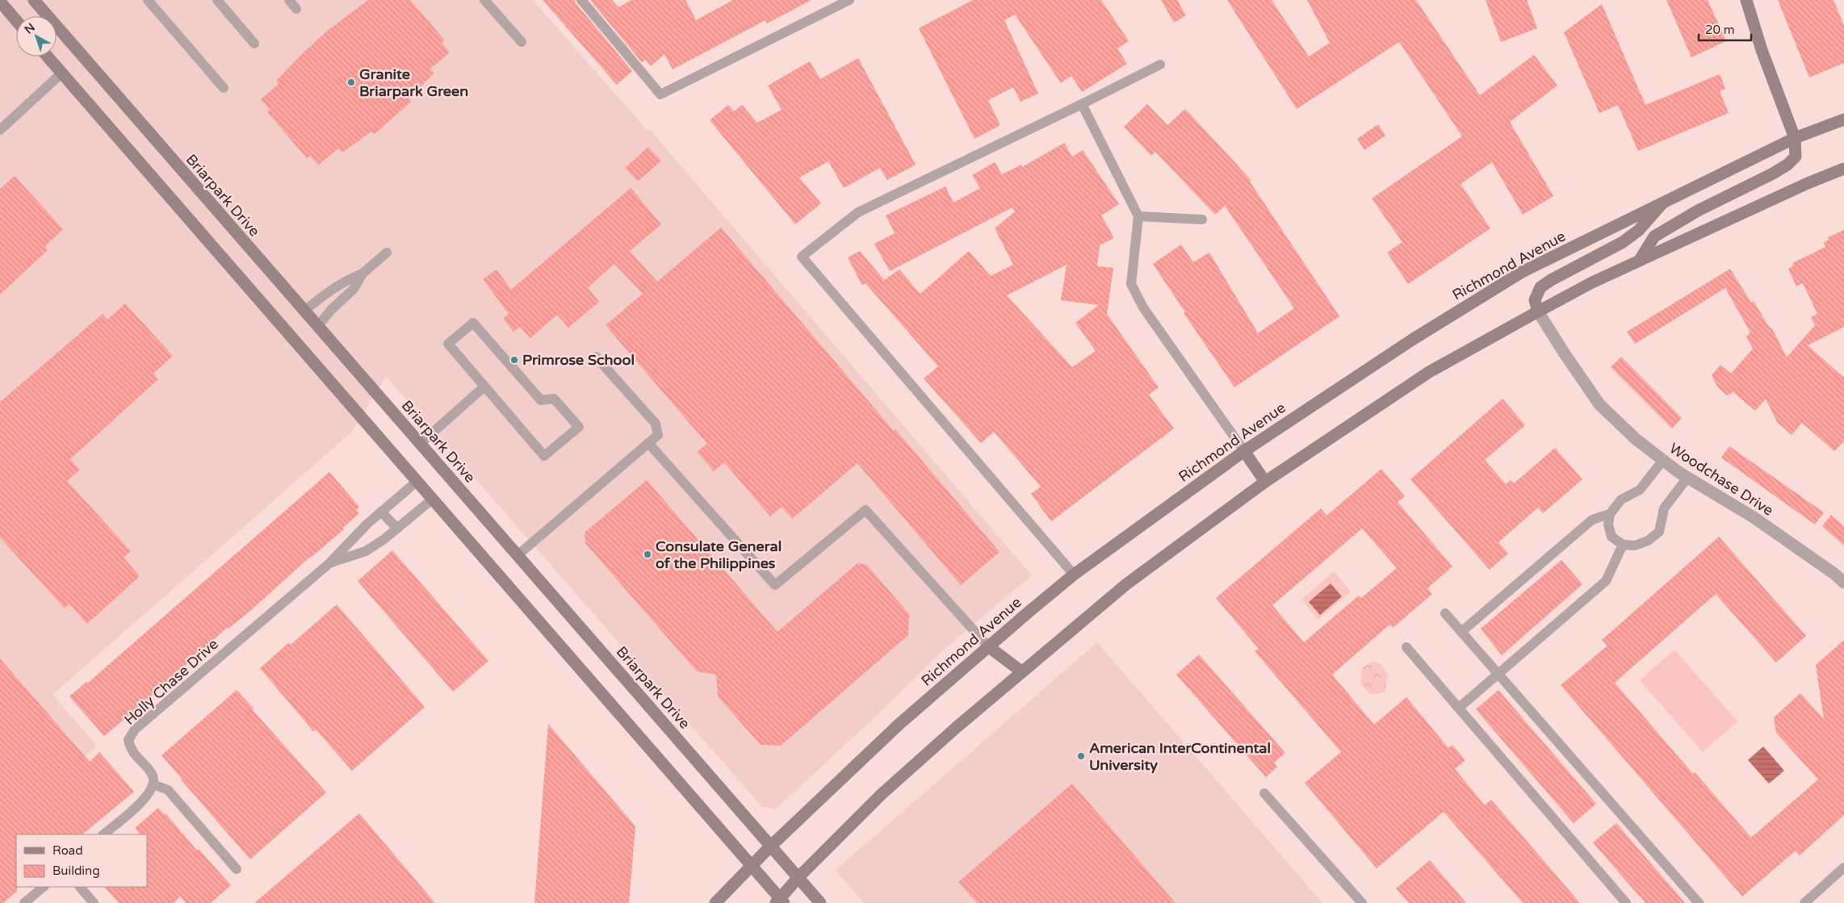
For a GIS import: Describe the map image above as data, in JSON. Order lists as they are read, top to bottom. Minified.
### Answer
{"streets":{"main road":["Briarpark Drive","Richmond Avenue"],"street":["Woodchase Drive"],"lane":["Holly Chase Drive"]},"crossings":[["Briarpark Drive","Richmond Avenue"]],"places":["Granite Briarpark Green","Primrose School","Consulate General of the Philippines","American InterContinental University"],"legend":["Road","Building"],"scale_bar":"20 m","north":"top left"}
